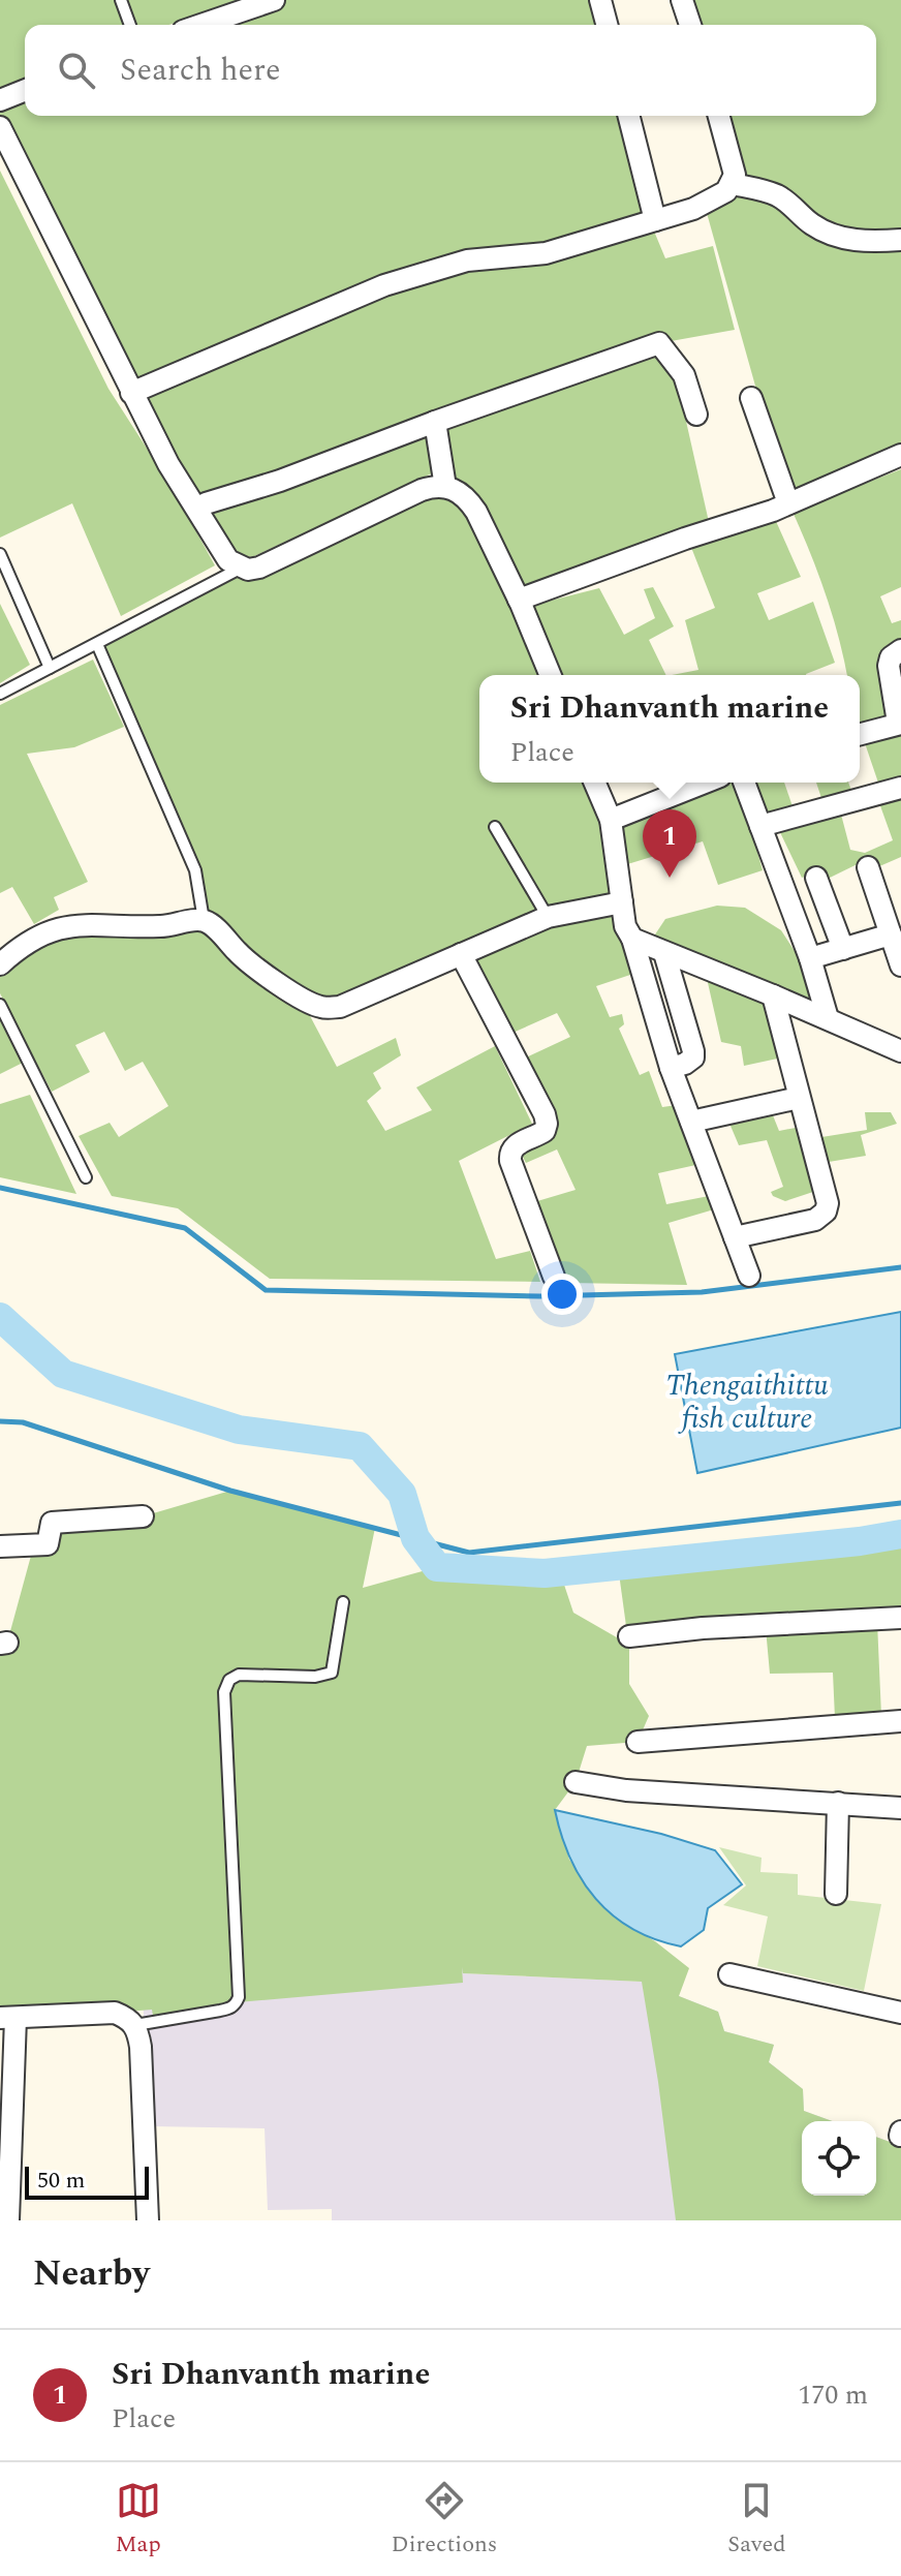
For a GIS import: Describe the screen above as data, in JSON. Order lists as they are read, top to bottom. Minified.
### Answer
{"water":["Thengaithittu fish culture"],"scale_bar":"50 m","page":{"search":"Search here","popup":["Sri Dhanvanth marine","Place"],"pins":"1","scale":"50 m","heading":"Nearby","list":[{"mark":"1","name":"Sri Dhanvanth marine","note":"Place","value":"170 m"}],"nav":["Map","Directions","Saved"]}}
